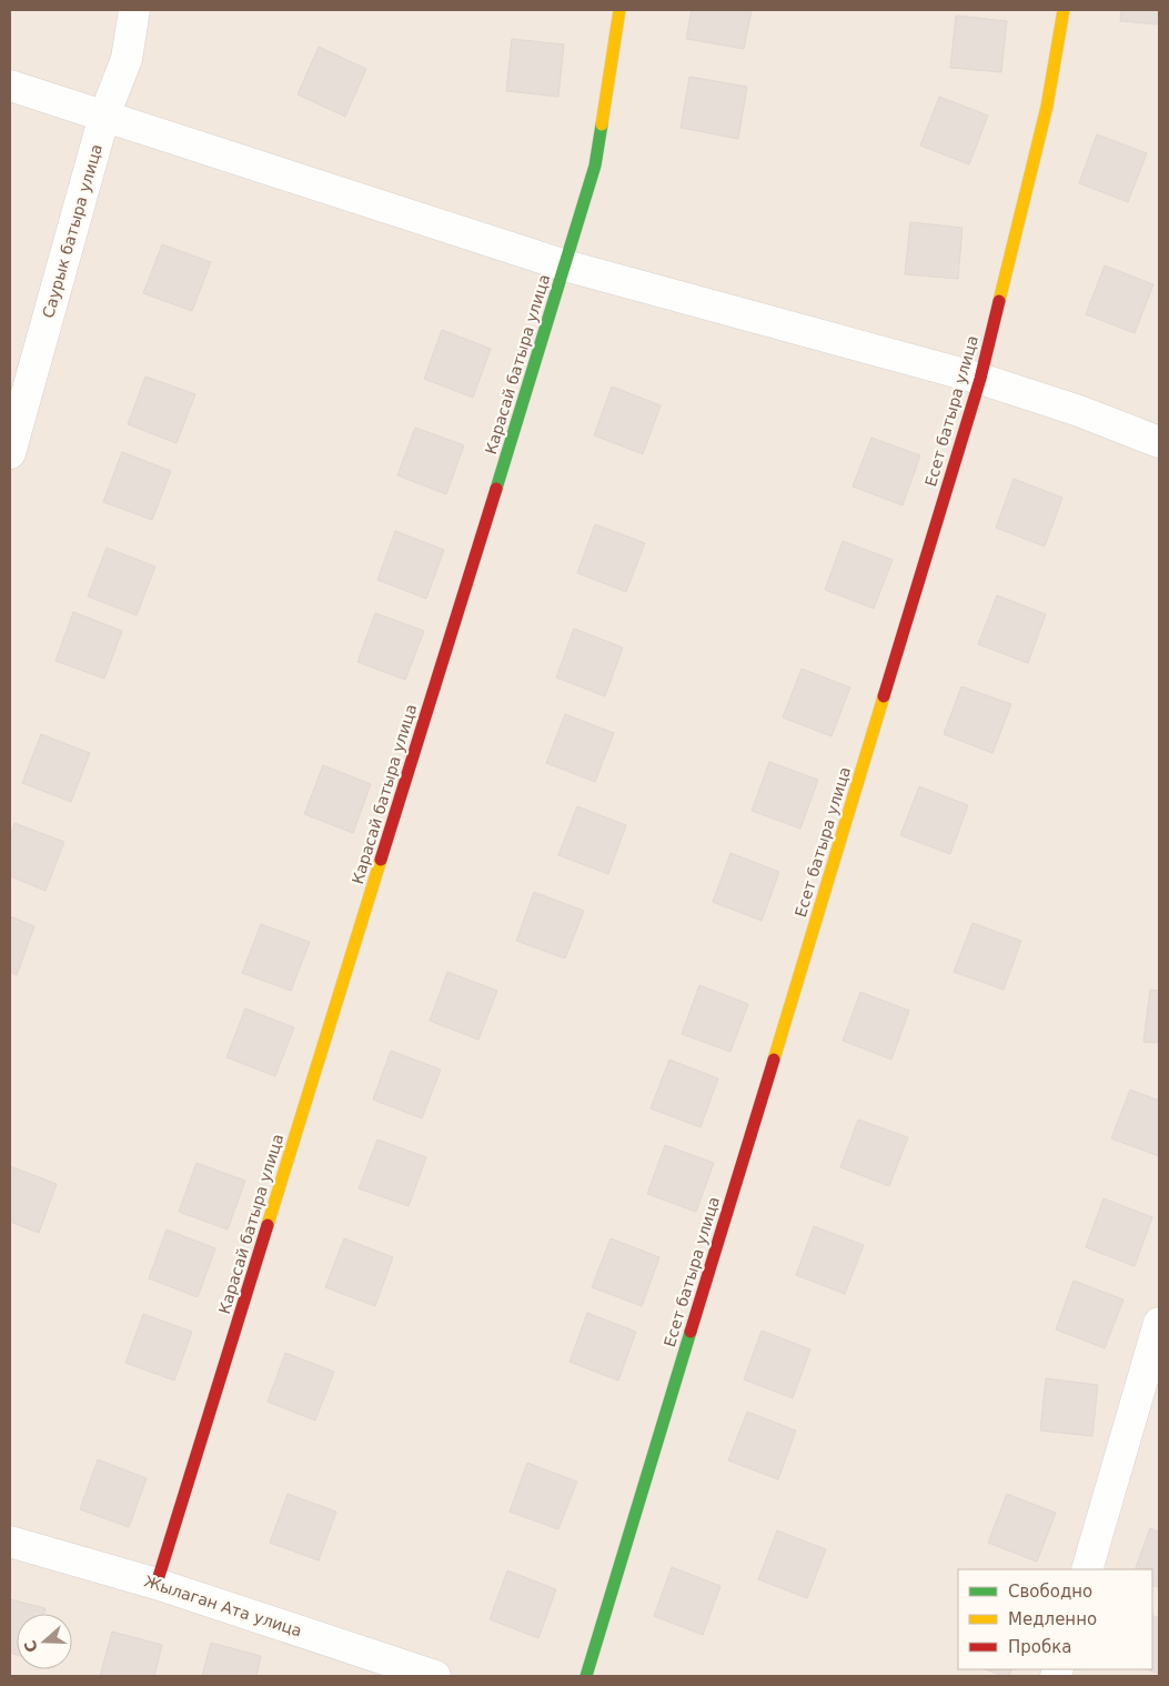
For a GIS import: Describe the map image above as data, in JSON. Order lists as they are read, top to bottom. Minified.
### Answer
{"streets":{"street":["Саурык батыра улица","Карасай батыра улица","Есет батыра улица","Жылаган Ата улица"]},"crossings":[["Карасай батыра улица","Жылаган Ата улица"]],"legend":["Свободно","Медленно","Пробка"],"north":"left"}
